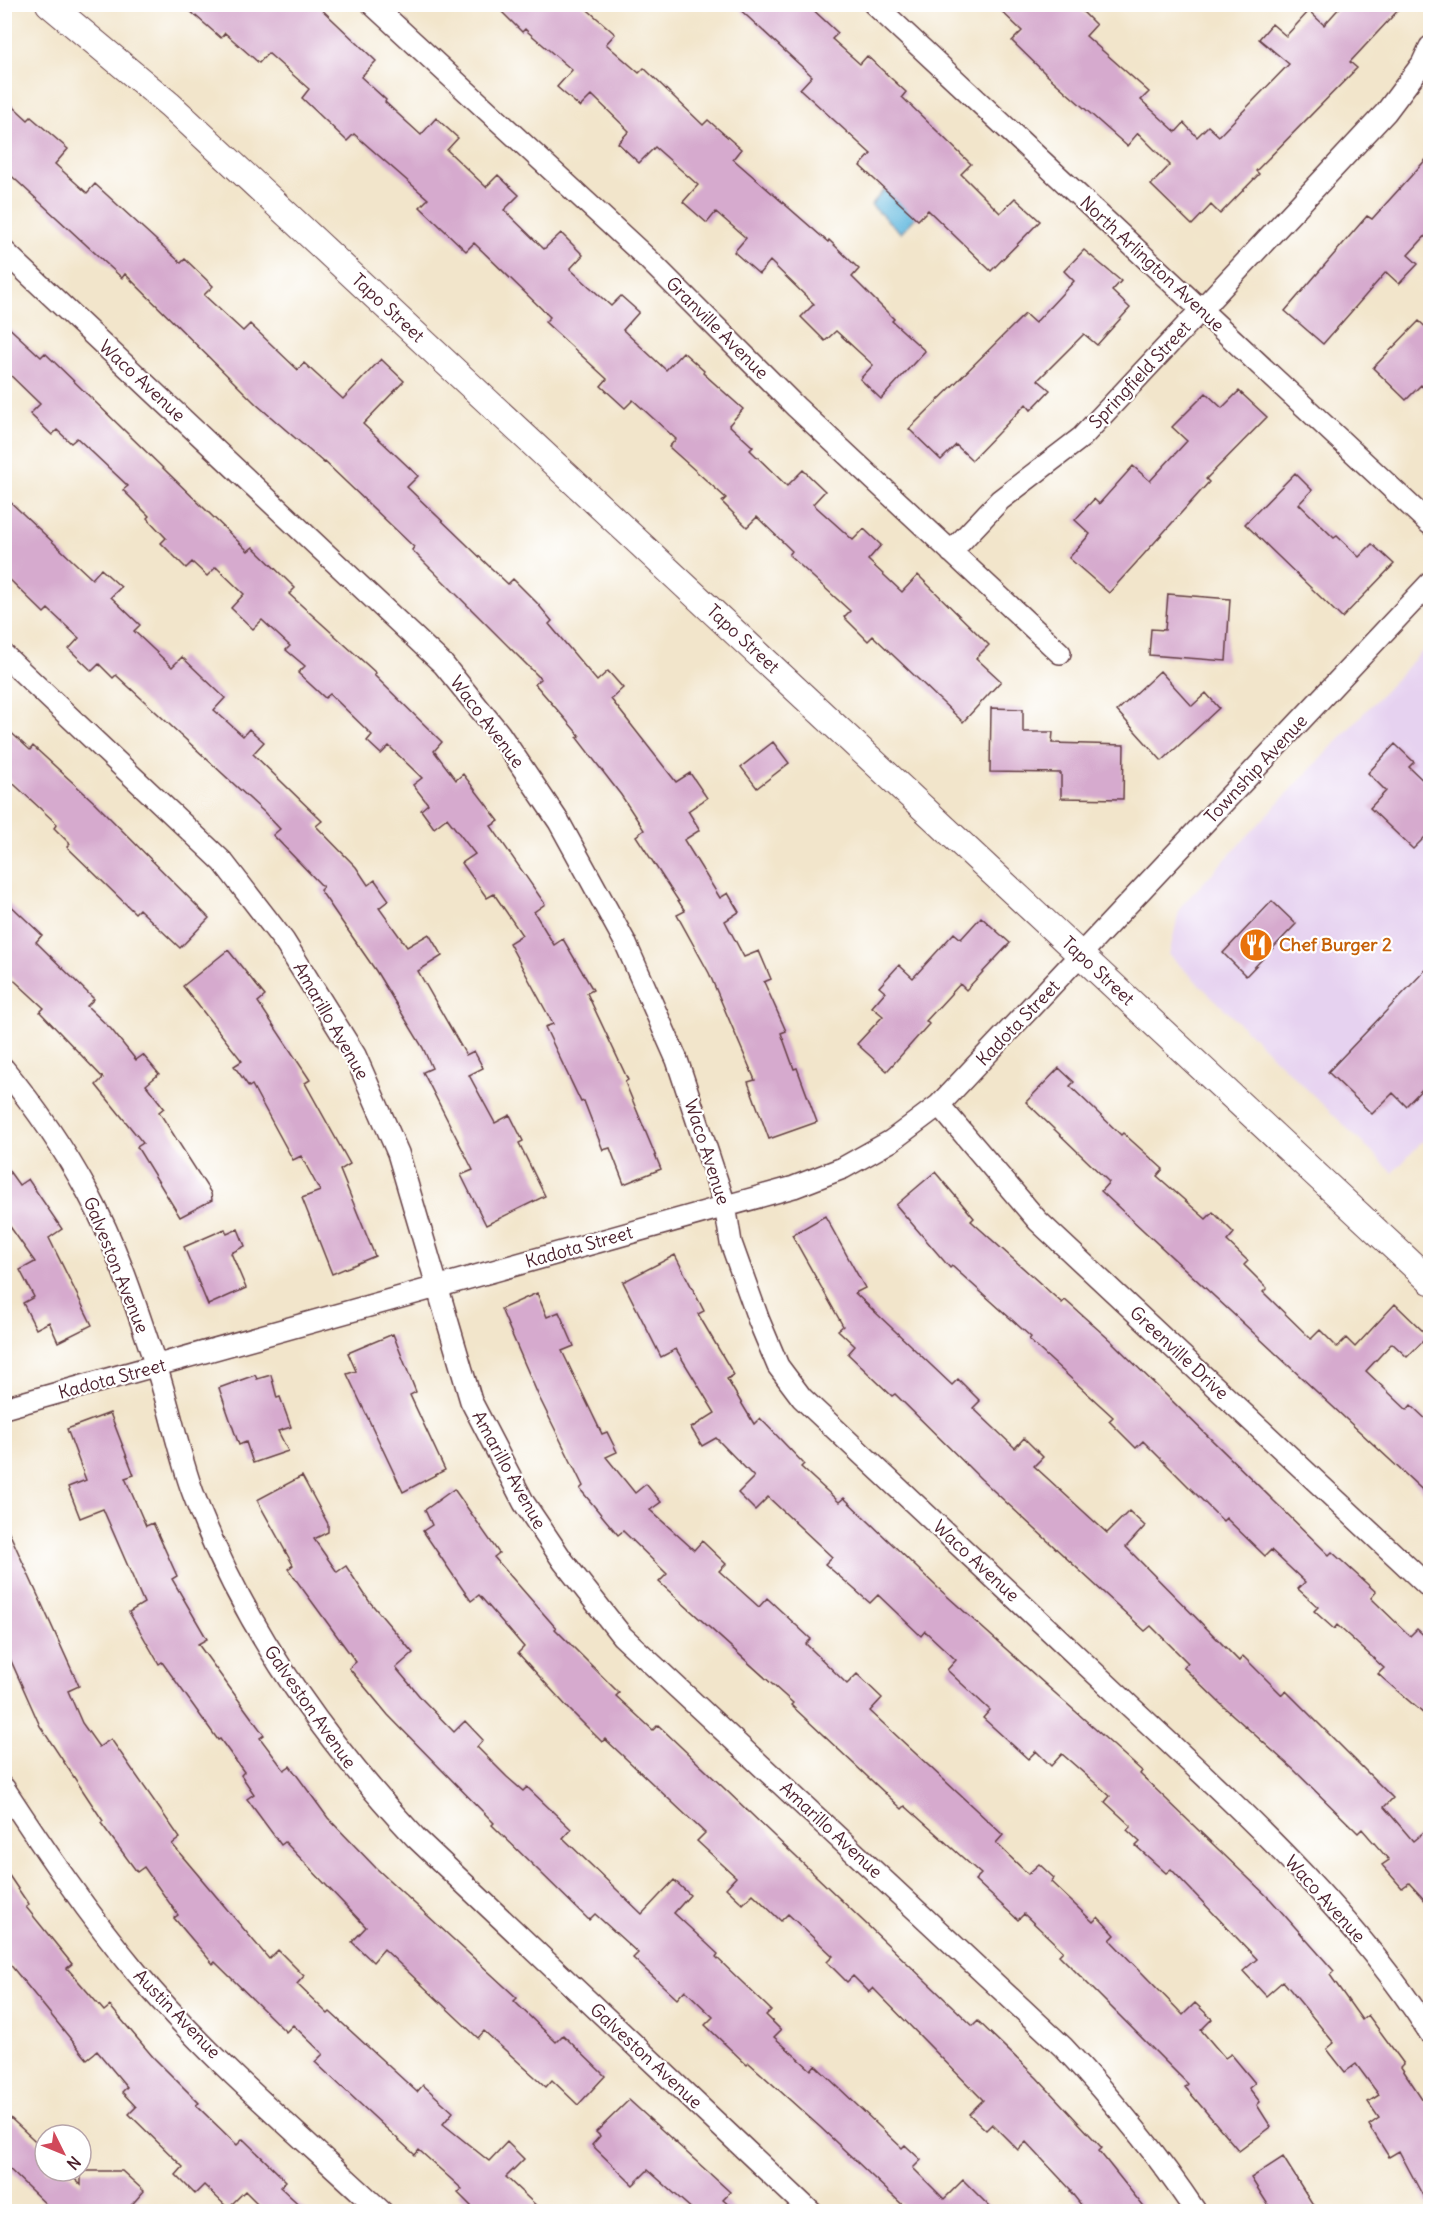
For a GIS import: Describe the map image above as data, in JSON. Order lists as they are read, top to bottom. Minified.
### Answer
{"streets":{"street":["North Arlington Avenue","Tapo Street","Granville Avenue","Springfield Street","Waco Avenue","Township Avenue","Amarillo Avenue","Kadota Street","Galveston Avenue","Greenville Drive","Austin Avenue"]},"crossings":[["North Arlington Avenue","Springfield Street"],["Tapo Street","Township Avenue"],["Tapo Street","Kadota Street"],["Granville Avenue","Springfield Street"],["Waco Avenue","Kadota Street"],["Township Avenue","Kadota Street"],["Amarillo Avenue","Kadota Street"],["Kadota Street","Galveston Avenue"],["Kadota Street","Greenville Drive"]],"places":{"restaurant":["Chef Burger 2"]},"north":"bottom right"}
